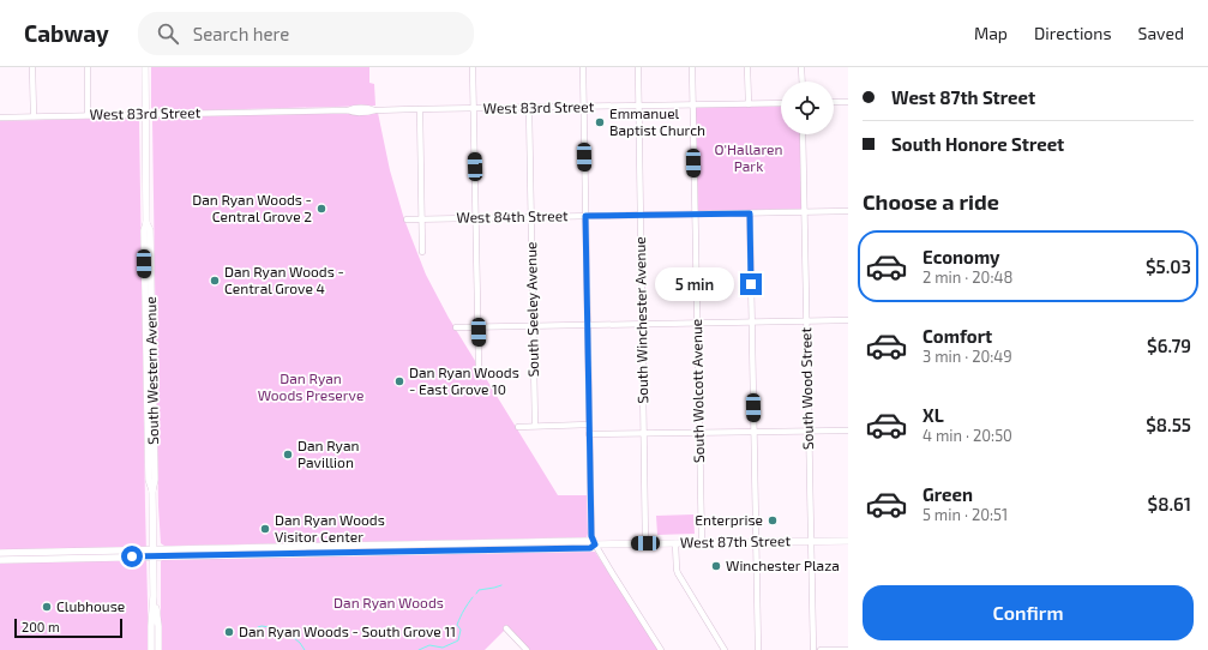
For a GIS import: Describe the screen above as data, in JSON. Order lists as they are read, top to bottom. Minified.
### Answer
{"streets":{"main road":["South Western Avenue","West 87th Street"],"street":["West 83rd Street","West 84th Street","South Seeley Avenue","South Winchester Avenue","South Wood Street","South Wolcott Avenue"]},"crossings":[["West 83rd Street","South Seeley Avenue"],["West 83rd Street","South Winchester Avenue"],["West 83rd Street","South Western Avenue"],["West 83rd Street","South Wolcott Avenue"],["West 84th Street","South Seeley Avenue"],["West 84th Street","South Winchester Avenue"],["West 84th Street","South Wood Street"],["West 84th Street","South Wolcott Avenue"],["South Winchester Avenue","West 87th Street"],["South Western Avenue","West 87th Street"],["South Wood Street","West 87th Street"],["South Wolcott Avenue","West 87th Street"]],"parks":["O'Hallaren Park","Dan Ryan Woods Preserve","Dan Ryan Woods"],"places":["Emmanuel Baptist Church","Dan Ryan Woods - Central Grove 2","Dan Ryan Woods - Central Grove 4","Dan Ryan Woods - East Grove 10","Dan Ryan Pavillion","Enterprise","Dan Ryan Woods Visitor Center","Winchester Plaza","Clubhouse","Dan Ryan Woods - South Grove 11"],"scale_bar":"200 m","page":{"header":"Cabway","search":"Search here","nav":["Map","Directions","Saved"],"banner":["West 87th Street","South Honore Street"],"heading":"Choose a ride","list":[{"name":"Economy","note":"2 min · 20:48","value":"$5.03"},{"name":"Comfort","note":"3 min · 20:49","value":"$6.79"},{"name":"XL","note":"4 min · 20:50","value":"$8.55"},{"name":"Green","note":"5 min · 20:51","value":"$8.61"}],"bubble":"5 min","buttons":"Confirm","scale":"200 m"}}
